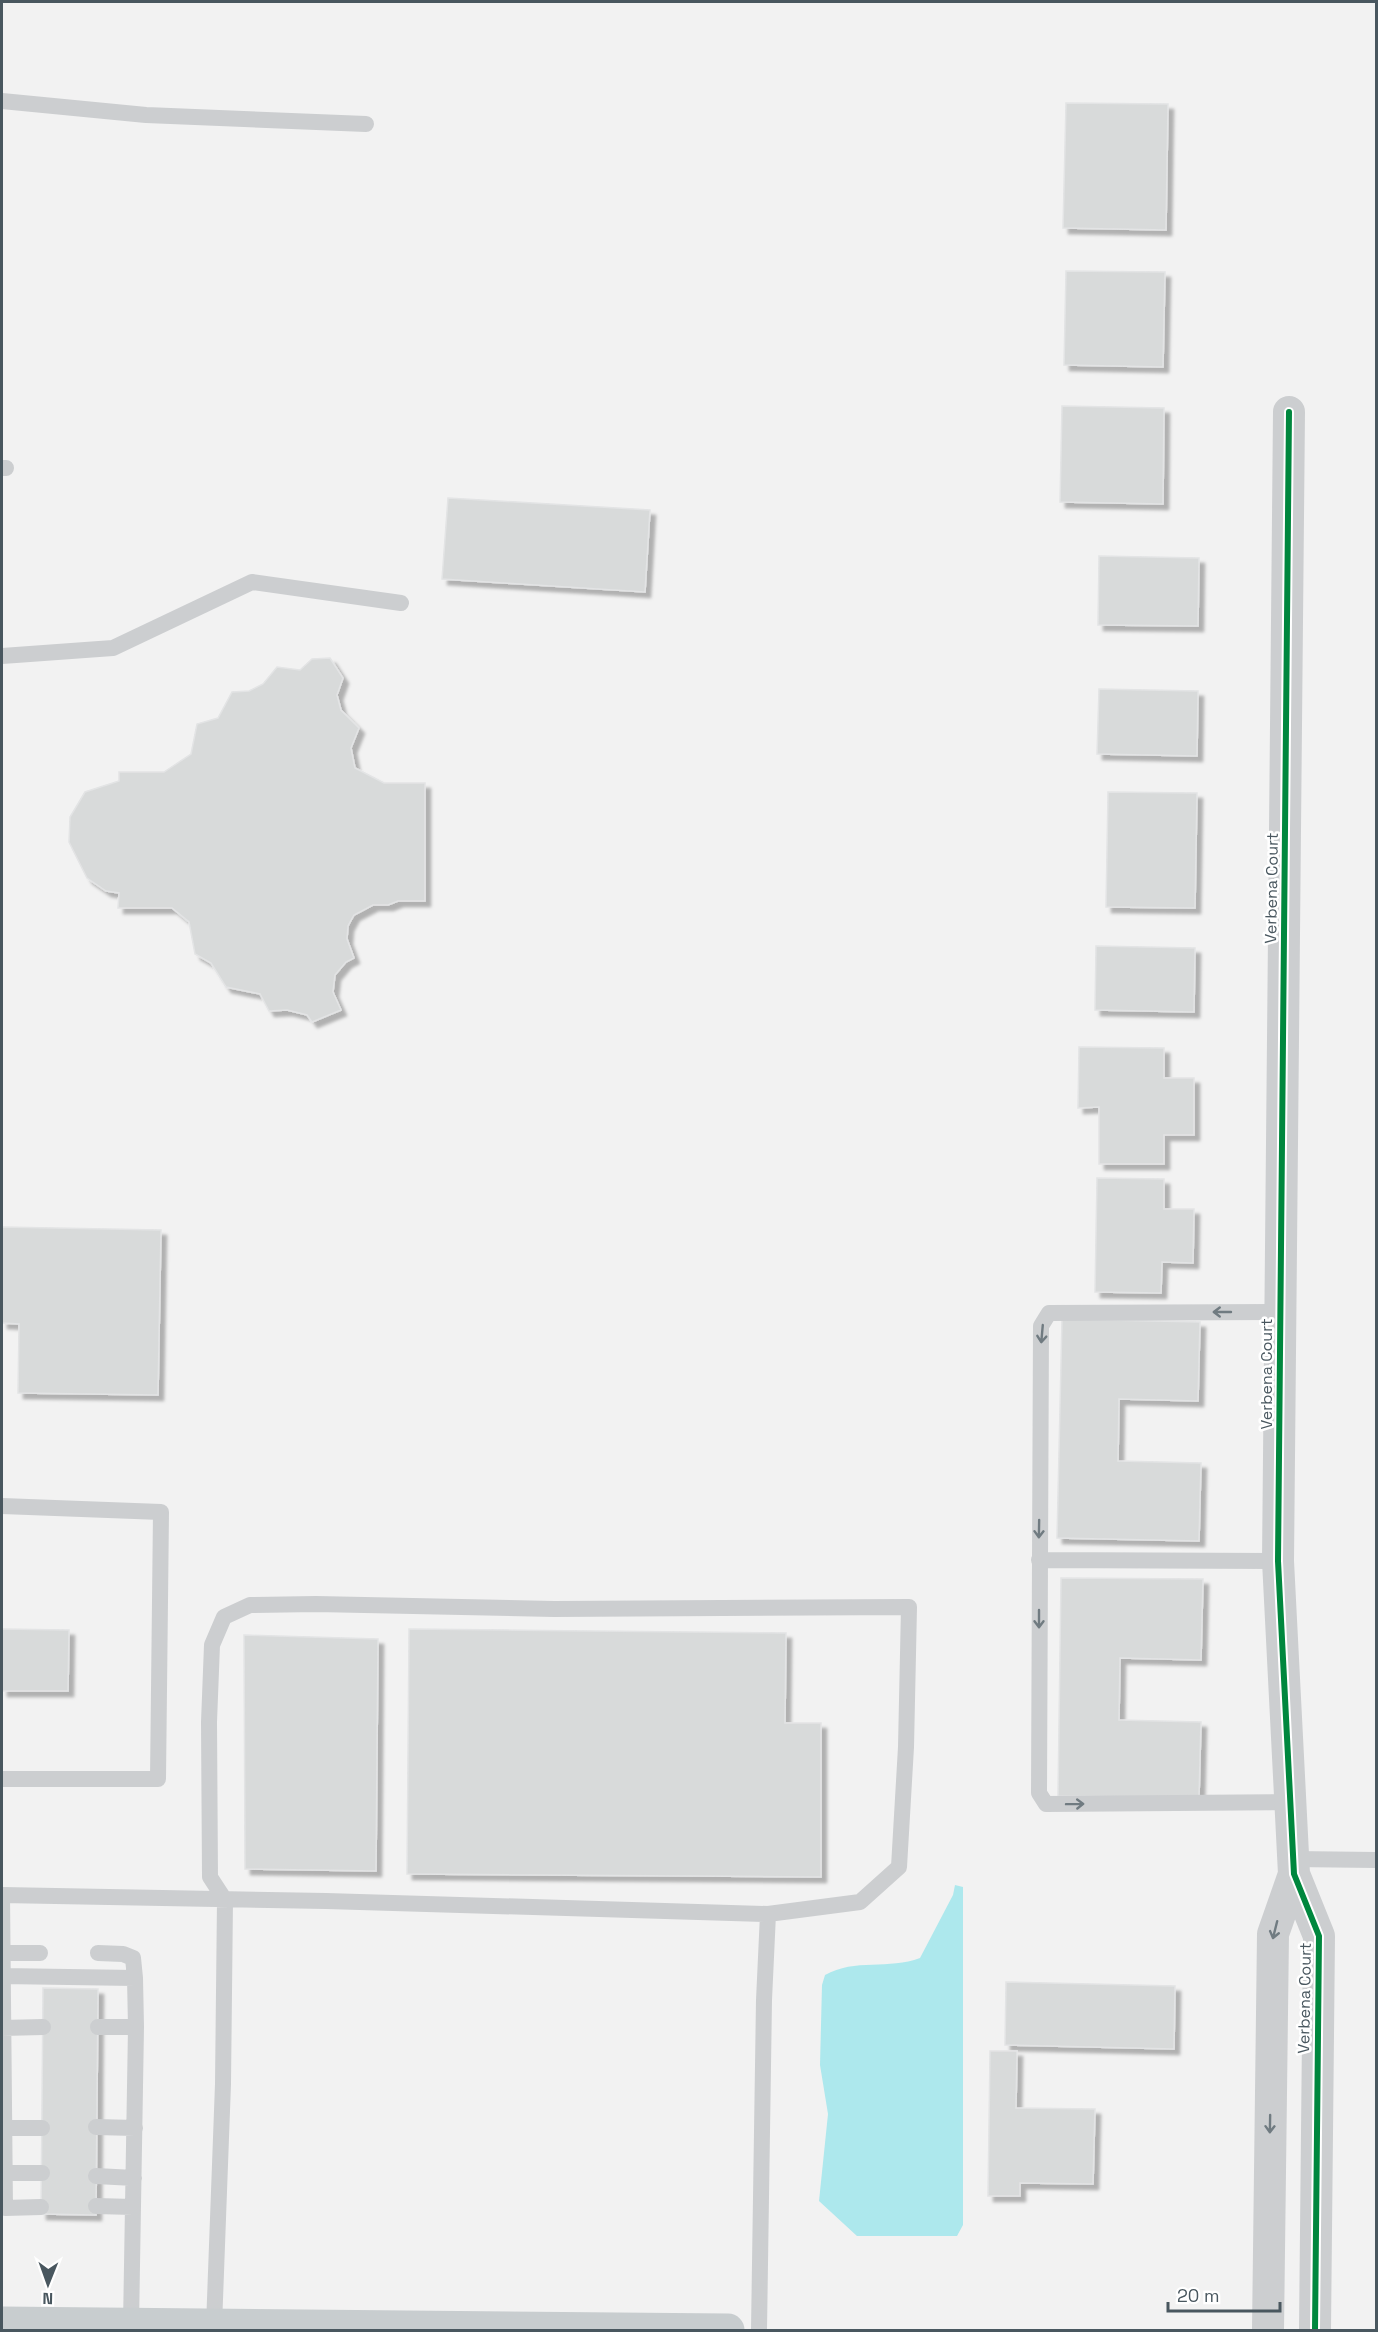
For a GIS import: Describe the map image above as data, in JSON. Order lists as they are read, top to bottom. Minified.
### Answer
{"streets":{"street":["Verbena Court"]},"scale_bar":"20 m","north":"bottom"}
